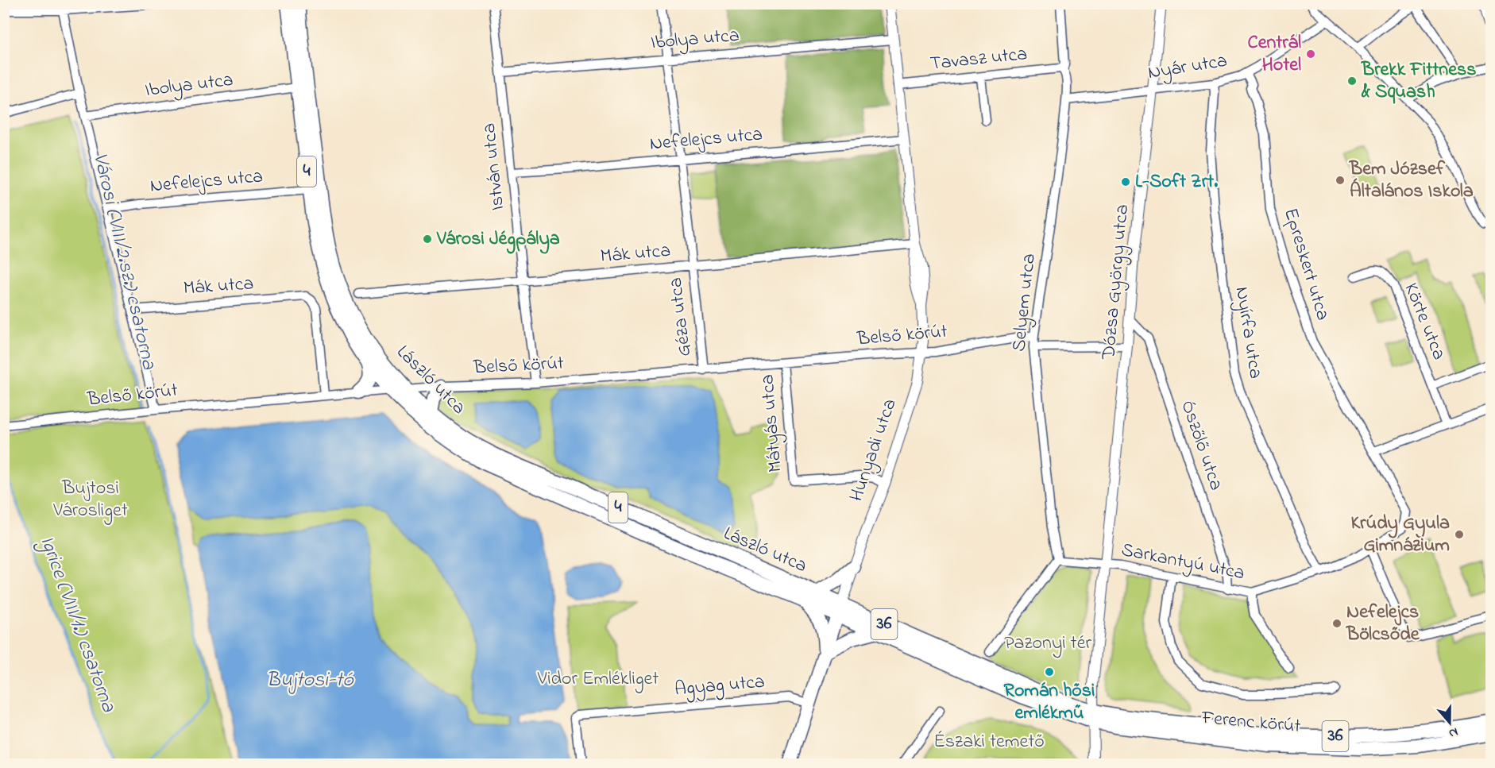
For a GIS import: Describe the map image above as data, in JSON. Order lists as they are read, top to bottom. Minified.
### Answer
{"streets":{"main road":["4","László utca","Hunyadi utca","36","Ferenc körút"],"street":["Ibolya utca","Tavasz utca","Nyár utca","Nefelejcs utca","István utca","Mák utca","Epreskert utca","Dózsa György utca","Selyem utca","Géza utca","Körte utca","Nyírfa utca","Belső körút","Mátyás utca","Ószőlő utca","Sarkantyú utca","Agyag utca"]},"crossings":[["Ibolya utca","István utca"],["Ibolya utca","Géza utca"],["Ibolya utca","László utca"],["Ibolya utca","Hunyadi utca"],["Tavasz utca","Selyem utca"],["Tavasz utca","Hunyadi utca"],["Nyár utca","Epreskert utca"],["Nyár utca","Dózsa György utca"],["Nyár utca","Selyem utca"],["Nyár utca","Nyírfa utca"],["Nefelejcs utca","István utca"],["Nefelejcs utca","Géza utca"],["Nefelejcs utca","László utca"],["Nefelejcs utca","Hunyadi utca"],["István utca","Mák utca"],["István utca","Belső körút"],["4","László utca"],["4","Hunyadi utca"],["4","Agyag utca"],["Mák utca","Géza utca"],["Mák utca","Belső körút"],["Mák utca","Hunyadi utca"],["Epreskert utca","Sarkantyú utca"],["Dózsa György utca","Ószőlő utca"],["Dózsa György utca","Sarkantyú utca"],["Selyem utca","Belső körút"],["Géza utca","Belső körút"],["Nyírfa utca","Sarkantyú utca"],["Belső körút","László utca"],["Belső körút","Mátyás utca"],["Belső körút","Hunyadi utca"],["László utca","Hunyadi utca"],["László utca","36"],["Mátyás utca","Hunyadi utca"],["Ószőlő utca","Sarkantyú utca"],["Hunyadi utca","36"],["Sarkantyú utca","Ferenc körút"],["36","Ferenc körút"]],"water":["Városi (VIII/2.sz.) csatorna","Igrice (VIII/1.) csatorna","Bujtosi-tó"],"parks":["Bujtosi Városliget","Pazonyi tér","Vidor Emlékliget","Északi temető"],"places":["Centrál Hotel","Brekk Fittness & Squash","Bem József Általános Iskola","L-Soft Zrt.","Városi Jégpálya","Krúdy Gyula Gimnázium","Nefelejcs Bölcsőde","Román hősi emlékmű"],"north":"bottom"}
